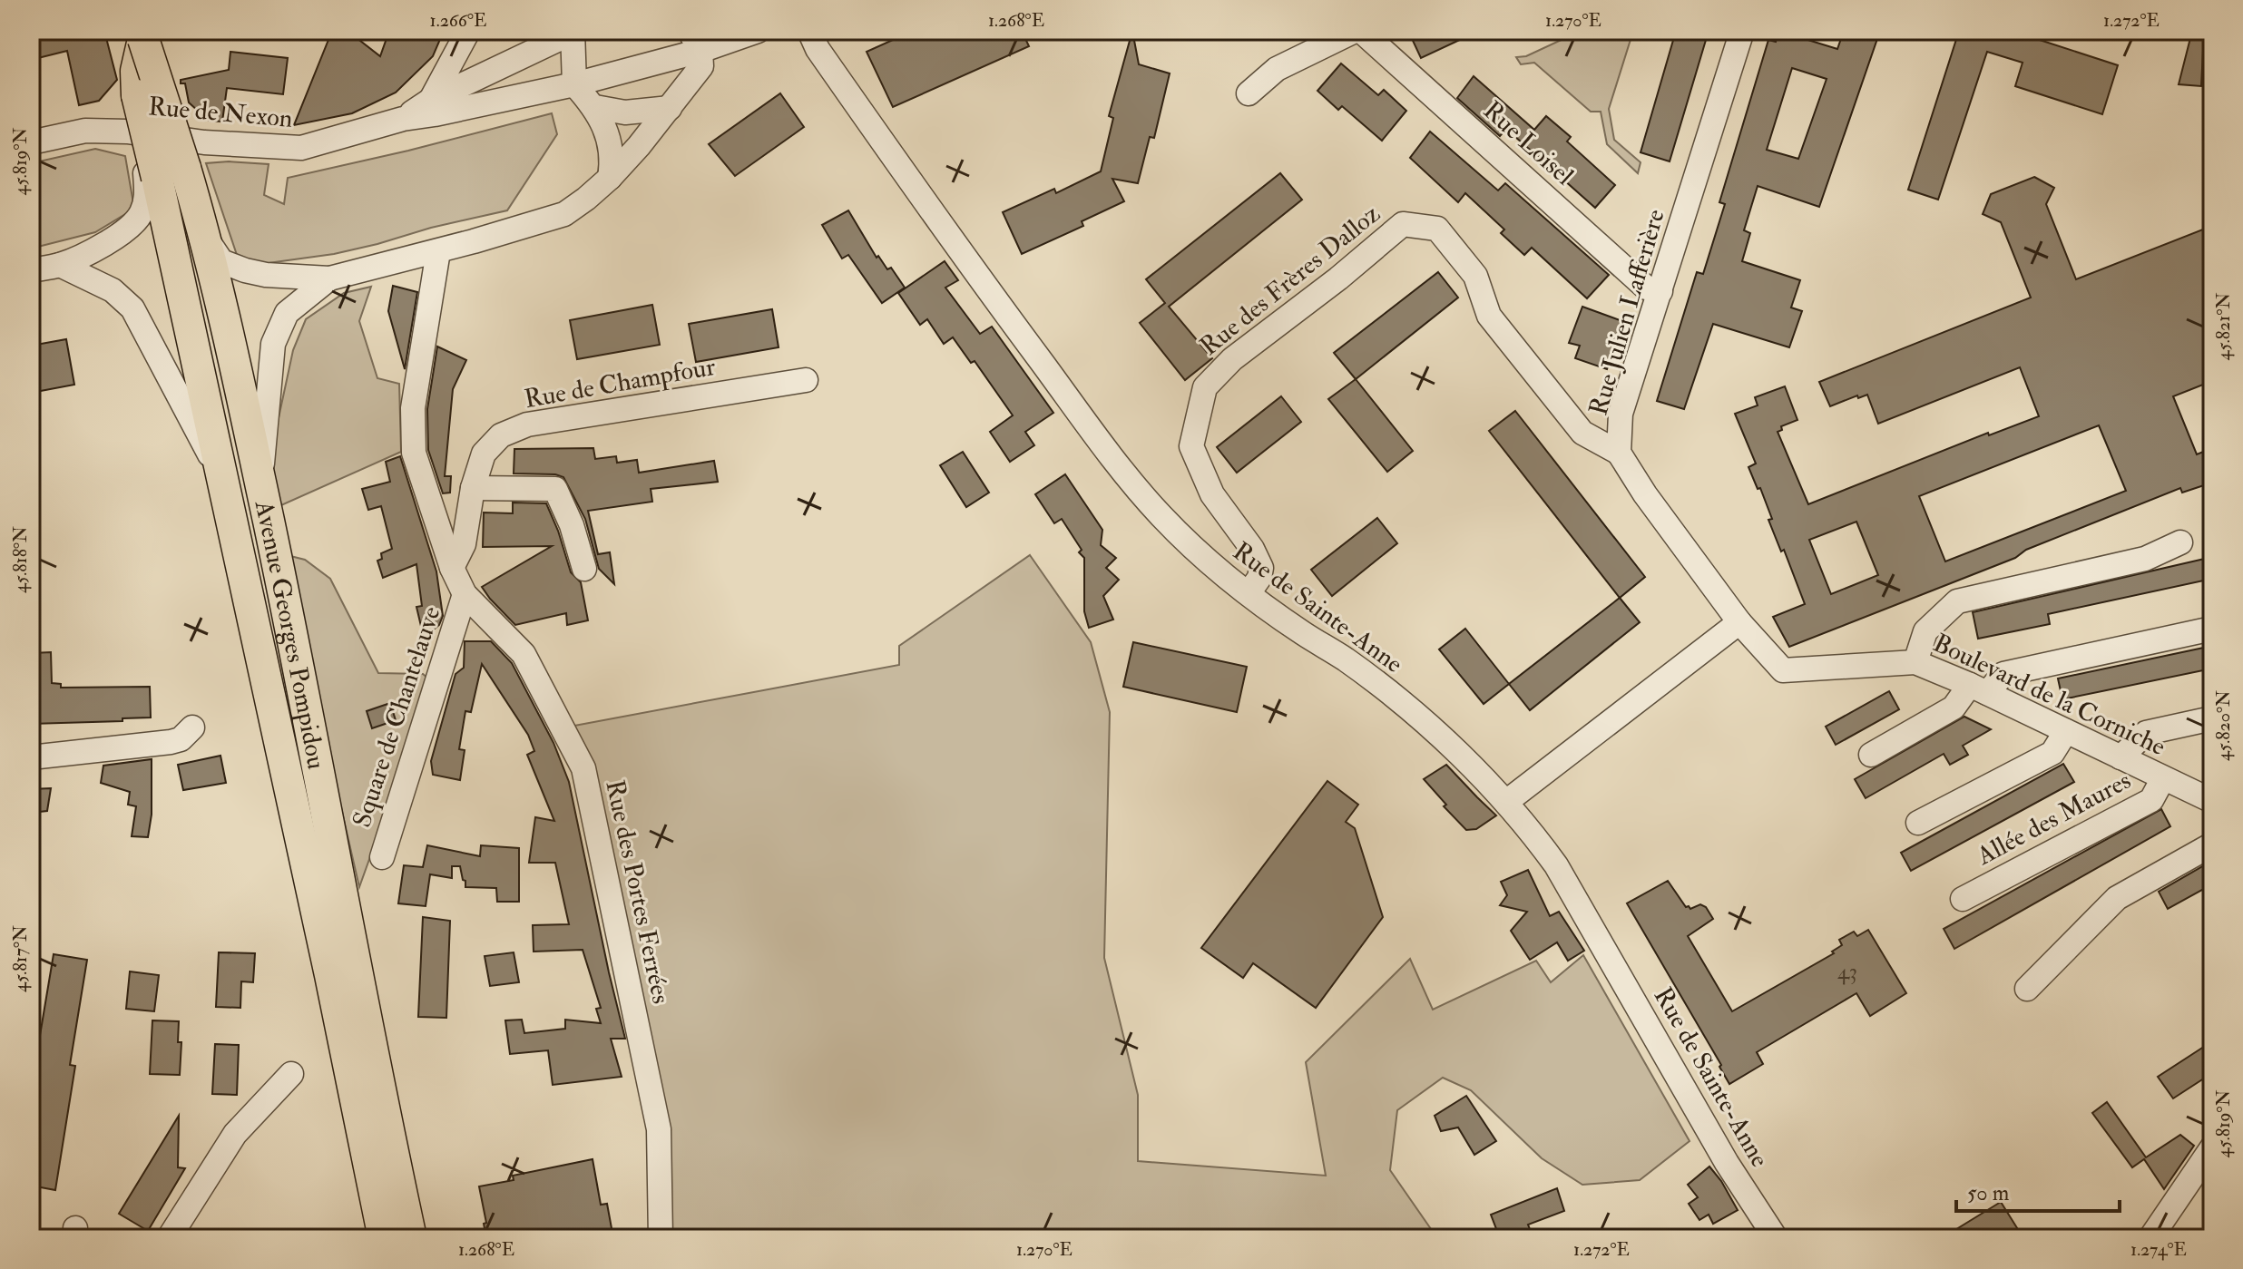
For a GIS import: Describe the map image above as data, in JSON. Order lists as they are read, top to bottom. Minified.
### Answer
{"streets":{"main road":["Avenue Georges Pompidou"],"street":["Rue de Nexon","Rue Loisel","Rue des Frères Dalloz","Rue Julien Lafferière","Rue de Champfour","Rue de Sainte-Anne","Boulevard de la Corniche","Square de Chantelauve","Allée des Maures","Rue des Portes Ferrées"]},"crossings":[["Rue Loisel","Rue Julien Lafferière"],["Rue des Frères Dalloz","Rue Julien Lafferière"],["Rue des Frères Dalloz","Rue de Sainte-Anne"],["Rue Julien Lafferière","Boulevard de la Corniche"],["Rue de Champfour","Rue des Portes Ferrées"],["Boulevard de la Corniche","Allée des Maures"],["Square de Chantelauve","Rue des Portes Ferrées"]],"house_numbers":["43"],"scale_bar":"50 m","coordinates":["1.266°E","1.268°E","1.270°E","1.272°E","45.819°N","45.821°N","45.818°N","45.820°N","45.817°N","1.274°E"]}
